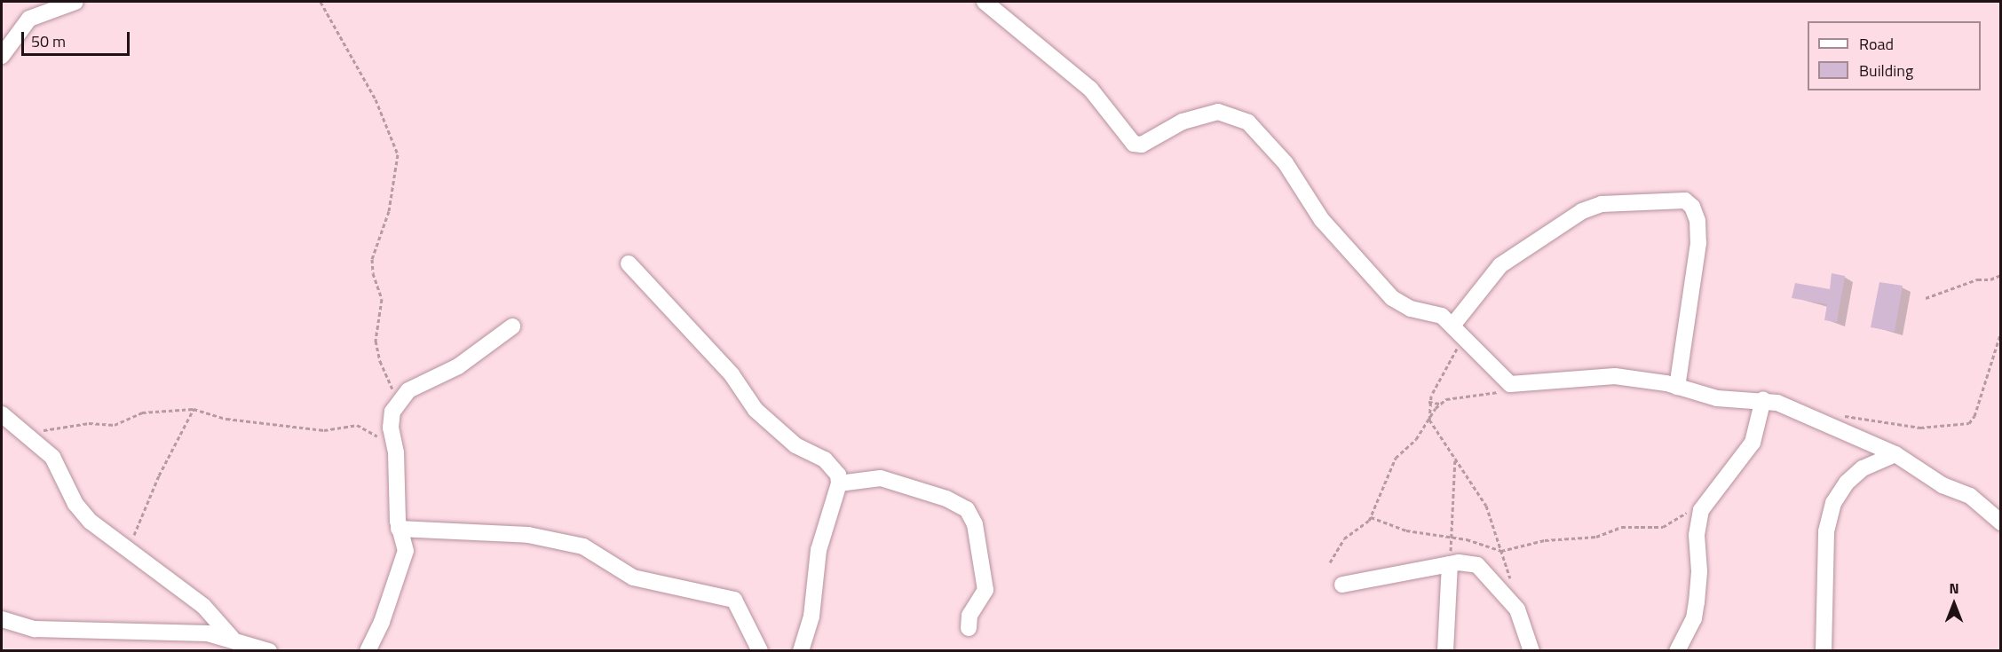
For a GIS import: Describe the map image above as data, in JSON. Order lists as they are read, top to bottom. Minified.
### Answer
{"legend":["Road","Building"],"scale_bar":"50 m","north":"top"}
